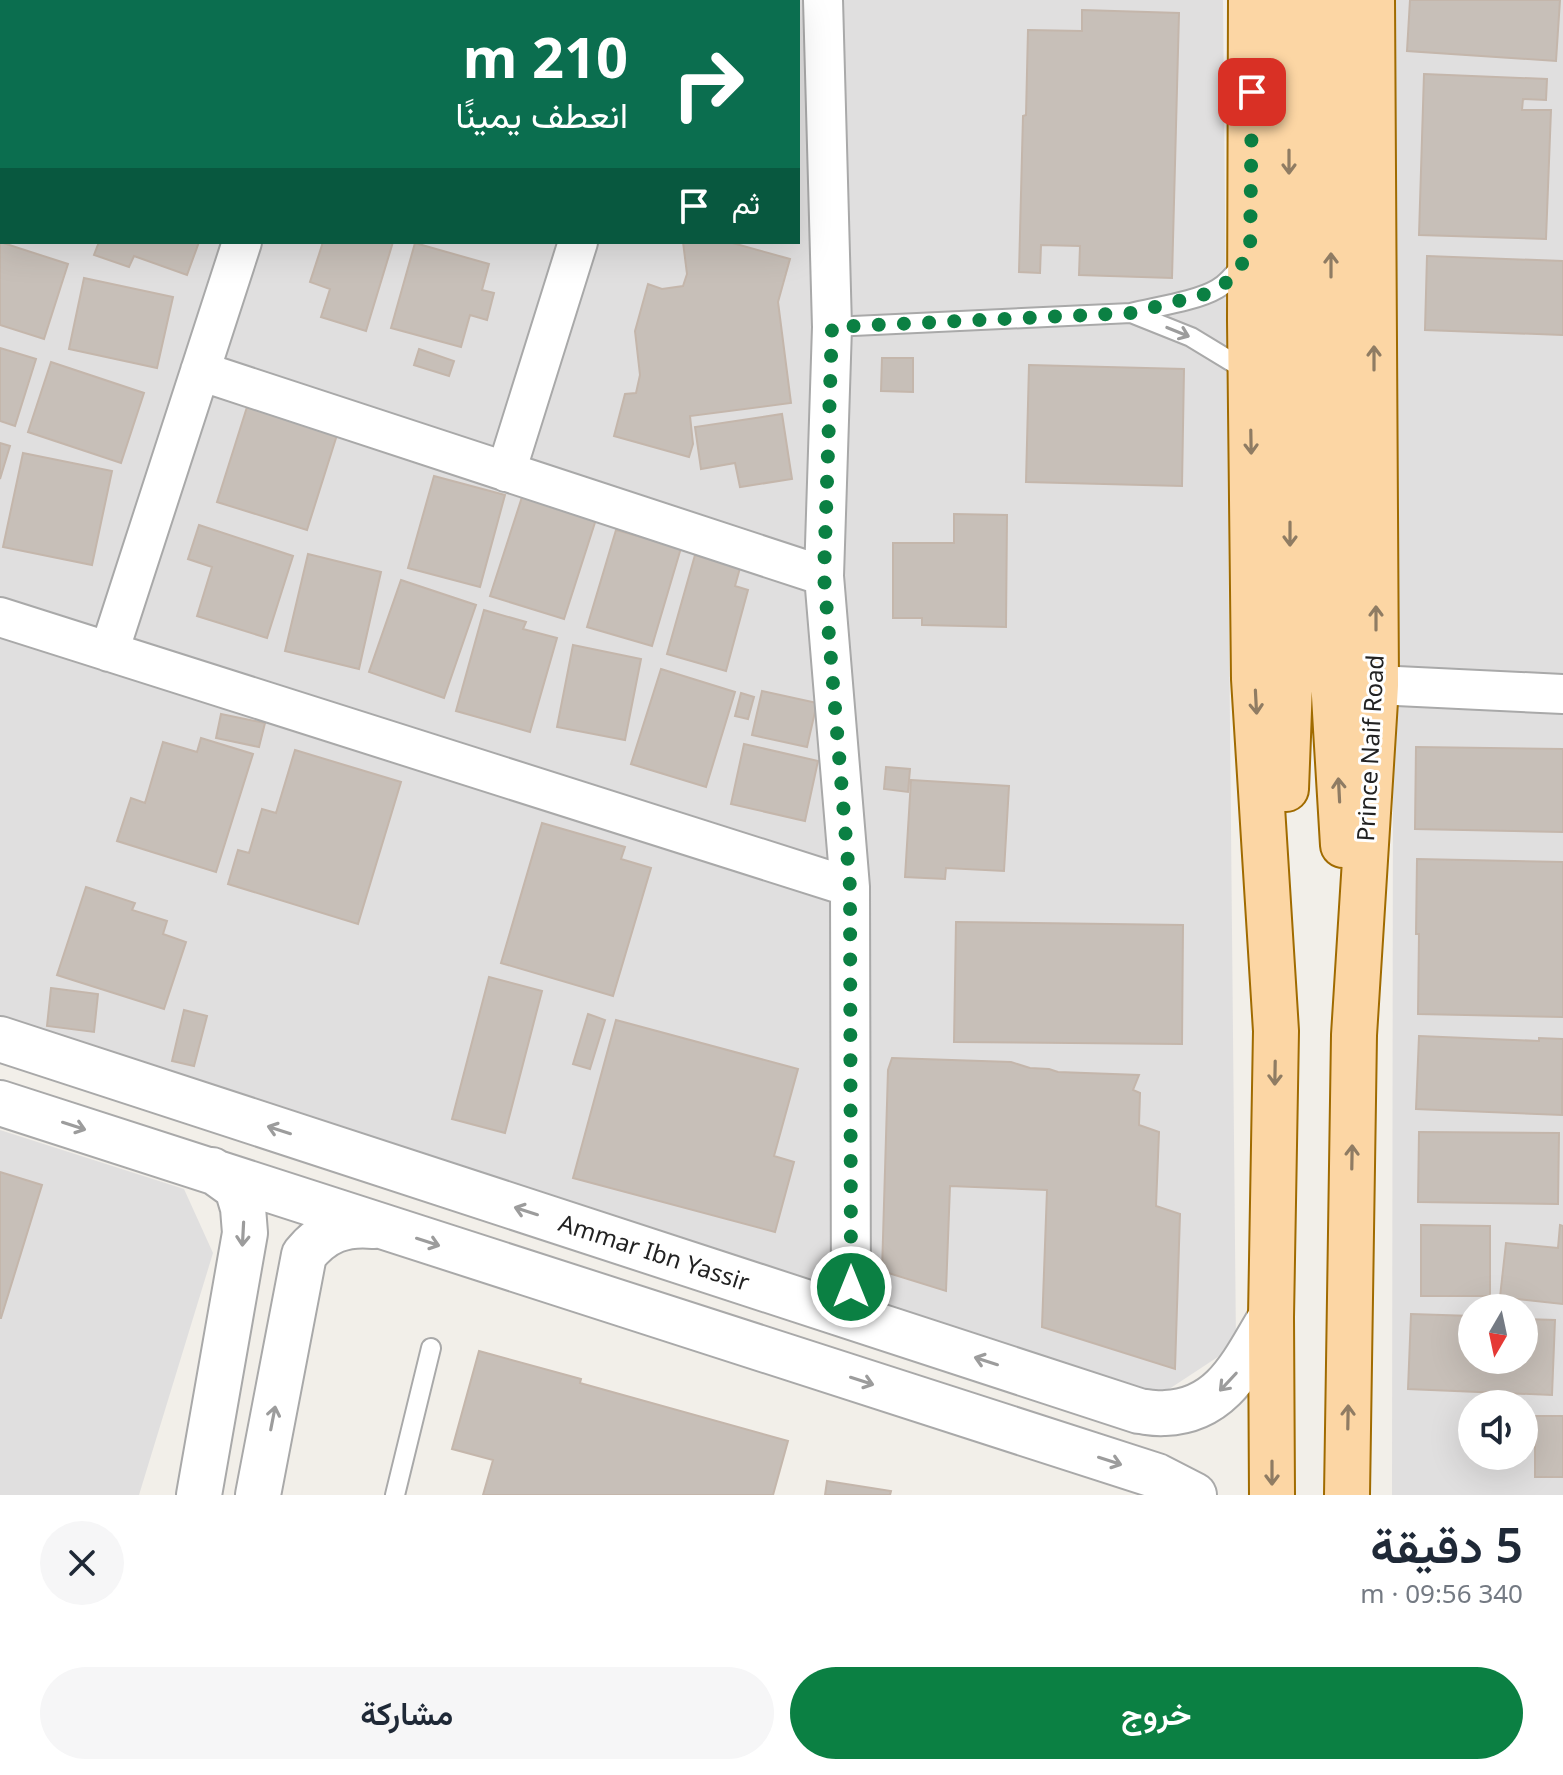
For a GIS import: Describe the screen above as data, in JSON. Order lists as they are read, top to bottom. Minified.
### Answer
{"streets":{"main road":["Prince Naif Road"],"street":["Ammar Ibn Yassir"]},"north":"bottom","page":{"turn":["210 m","انعطف يمينًا"],"then":"ثم","heading":["5 دقيقة","340 m · 09:56"],"buttons":["خروج","مشاركة"]}}
